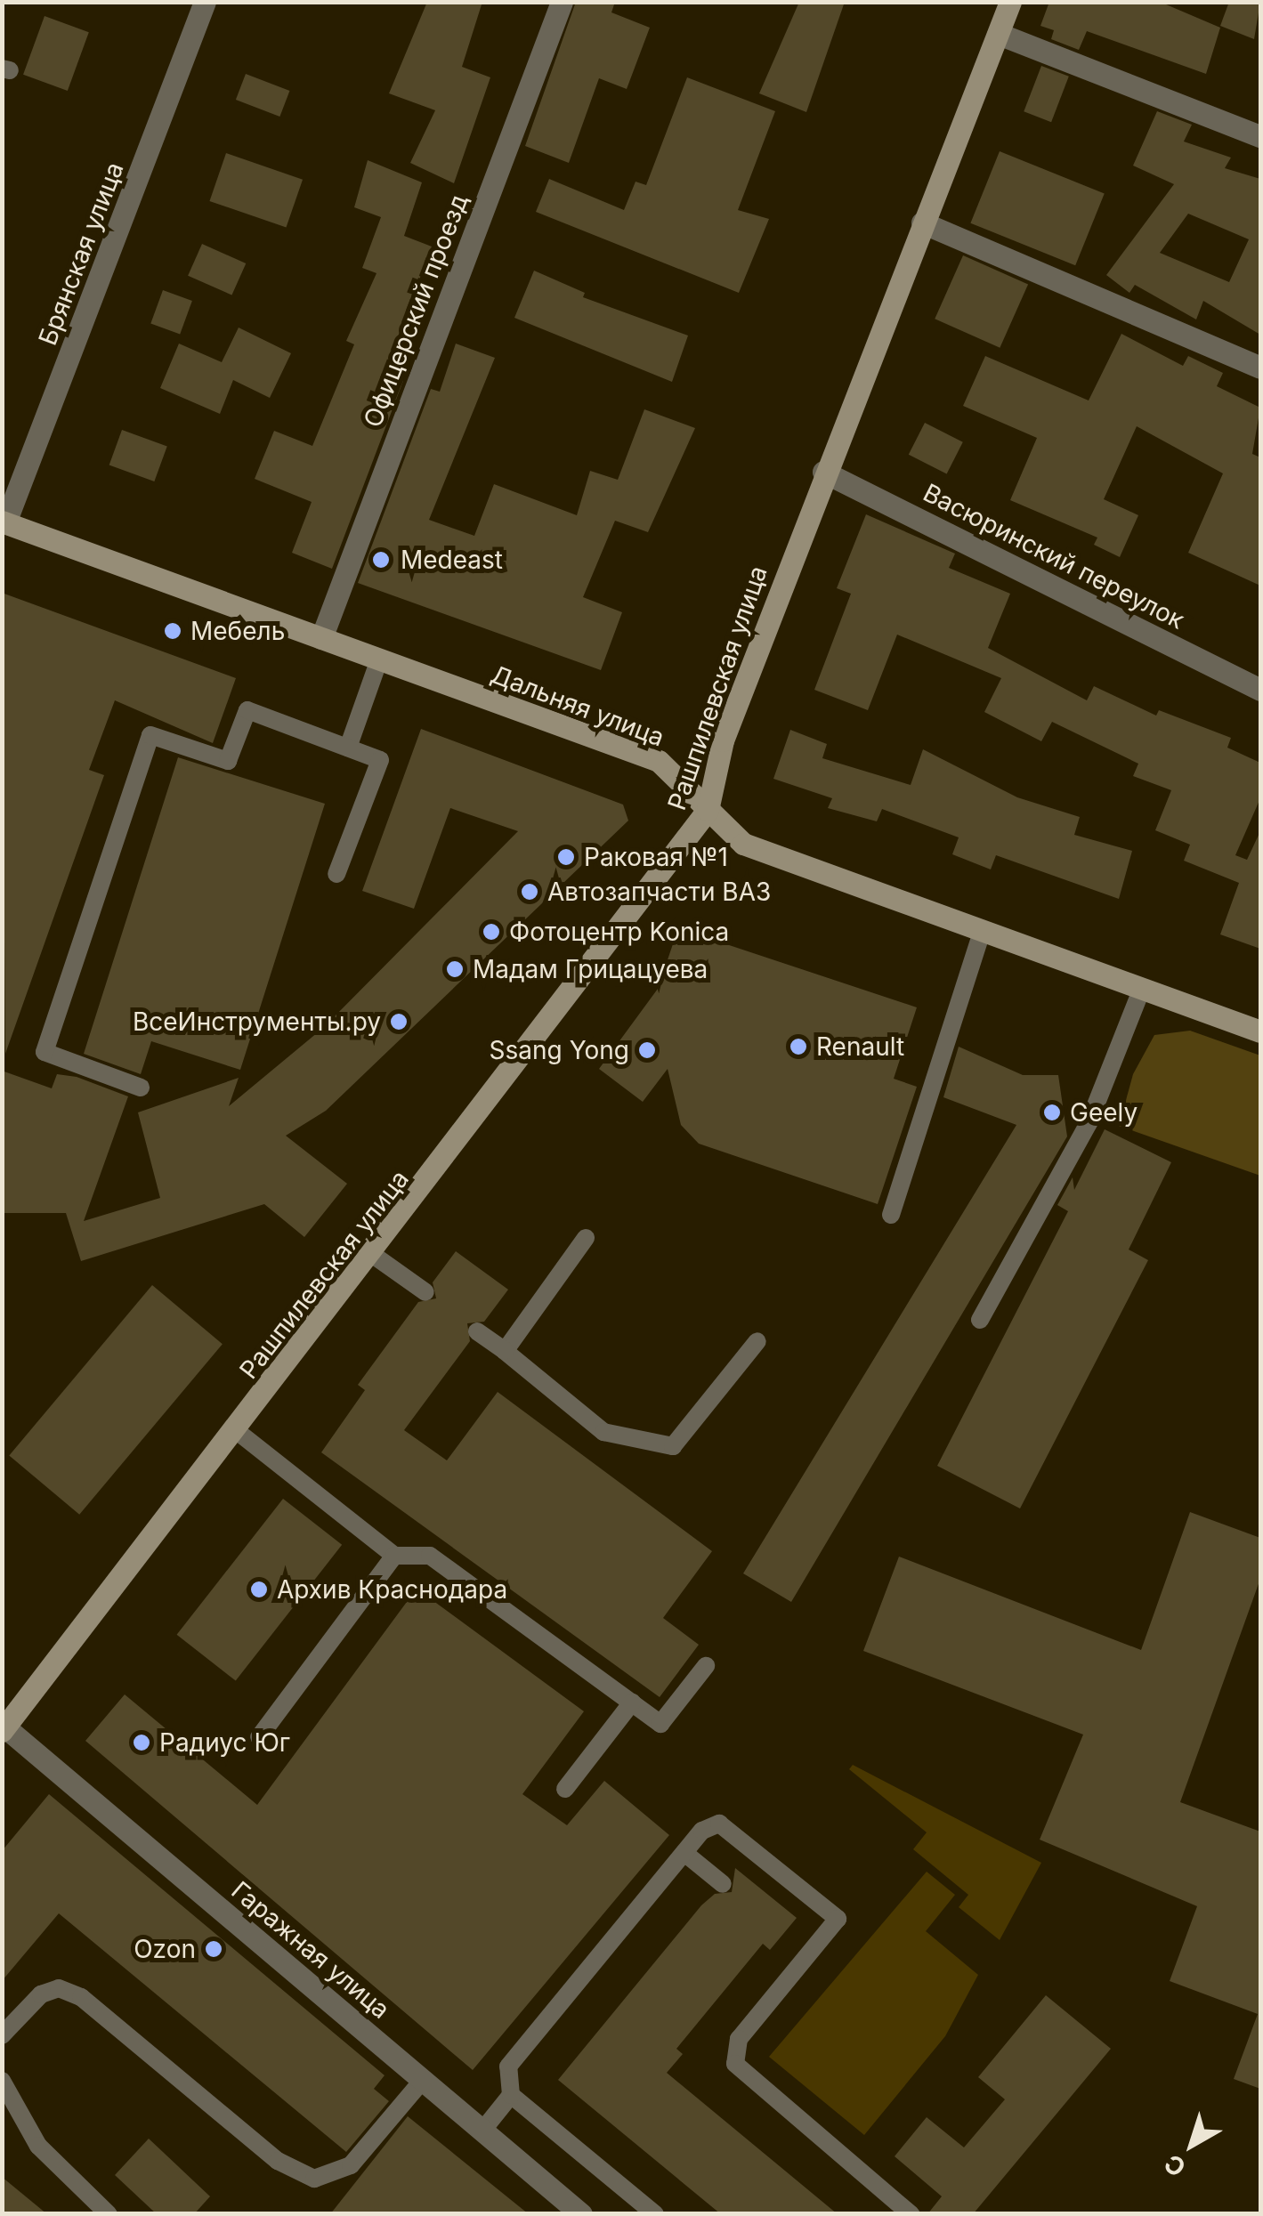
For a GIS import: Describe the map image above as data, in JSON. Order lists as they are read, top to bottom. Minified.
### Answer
{"streets":{"street":["Брянская улица","Офицерский проезд","Васюринский переулок","Рашпилевская улица","Дальняя улица","Гаражная улица"]},"crossings":[["Брянская улица","Дальняя улица"],["Офицерский проезд","Дальняя улица"],["Васюринский переулок","Рашпилевская улица"],["Рашпилевская улица","Дальняя улица"],["Рашпилевская улица","Гаражная улица"]],"places":["Medeast","Мебель","Раковая №1","Автозапчасти ВАЗ","Фотоцентр Konica","Мадам Грицацуева","ВсеИнструменты.ру","Renault","Ssang Yong","Geely","Архив Краснодара","Радиус Юг","Ozon"],"north":"bottom left"}
